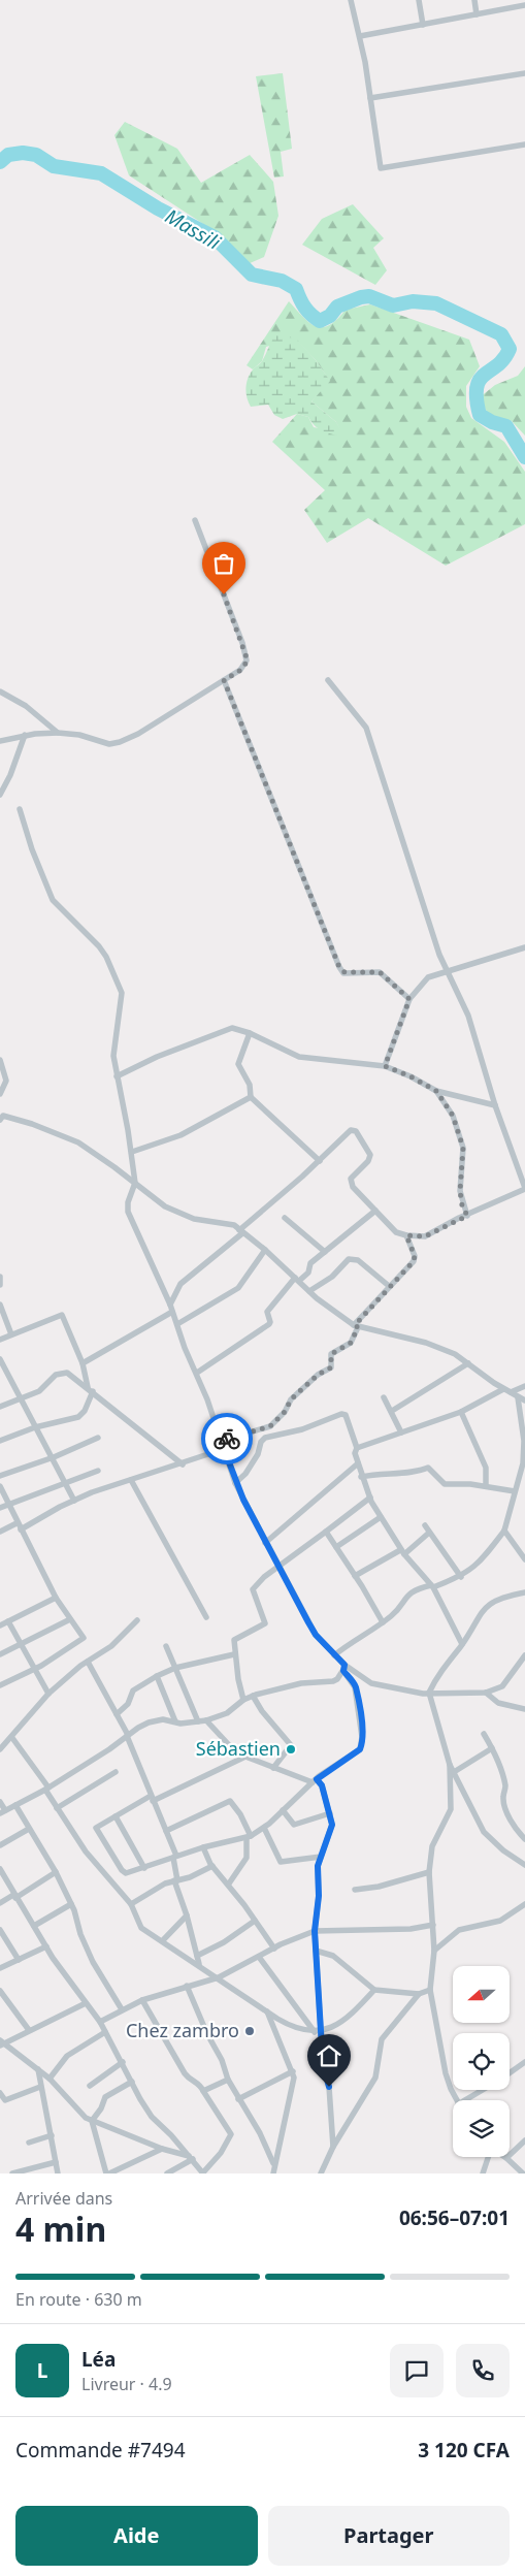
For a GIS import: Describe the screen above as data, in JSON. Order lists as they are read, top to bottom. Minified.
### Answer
{"water":["Massili"],"places":["Sébastien","Chez zambro"],"north":"left","page":{"heading":["4 min","Arrivée dans","06:56–07:01"],"panel":["Léa","Livreur · 4.9","Commande #7494","3 120 CFA"],"bar":"En route · 630 m","round":"L","buttons":["Aide","Partager"]}}
